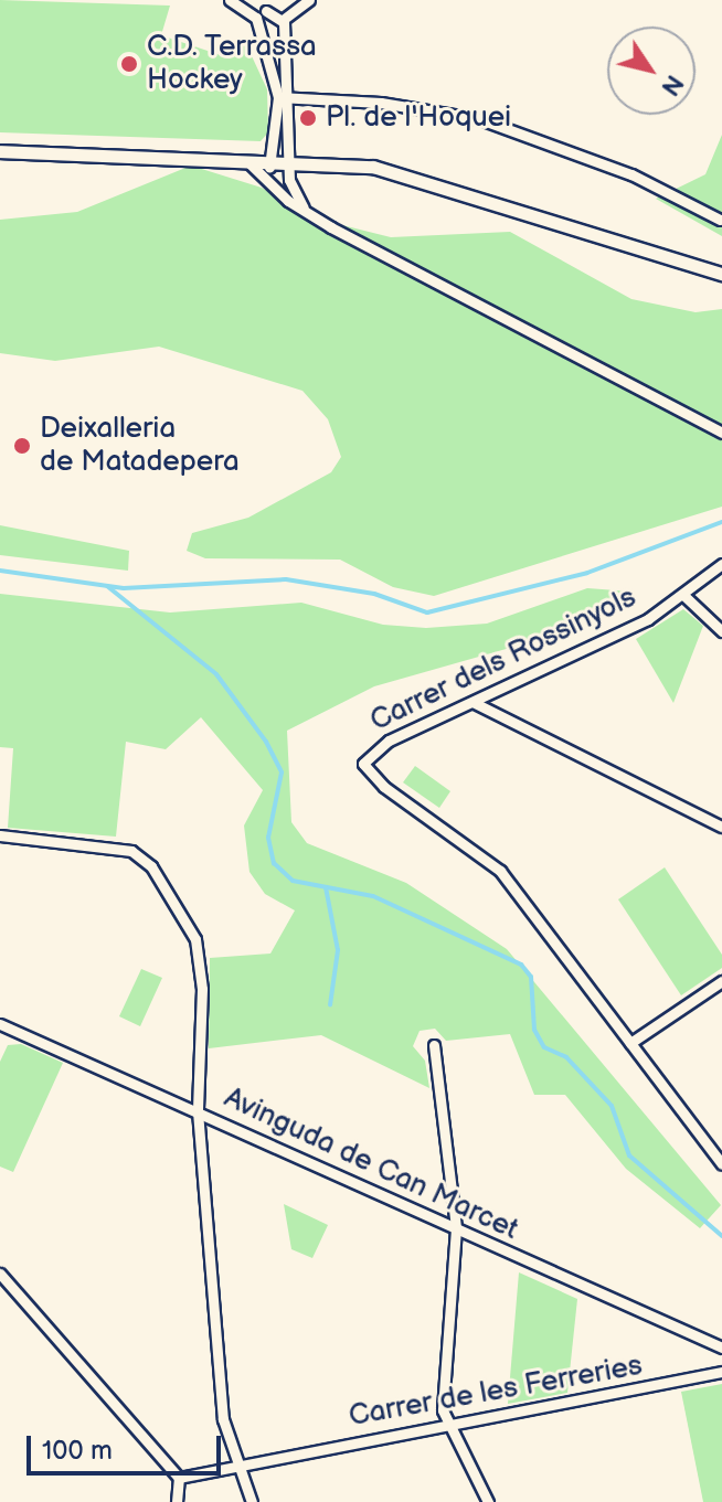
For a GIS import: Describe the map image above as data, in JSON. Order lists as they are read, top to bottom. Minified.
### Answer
{"streets":{"street":["Carrer dels Rossinyols","Avinguda de Can Marcet","Carrer de les Ferreries"]},"places":["C.D. Terrassa Hockey","Pl. de l'Hoquei","Deixalleria de Matadepera"],"scale_bar":"100 m","north":"bottom right"}
